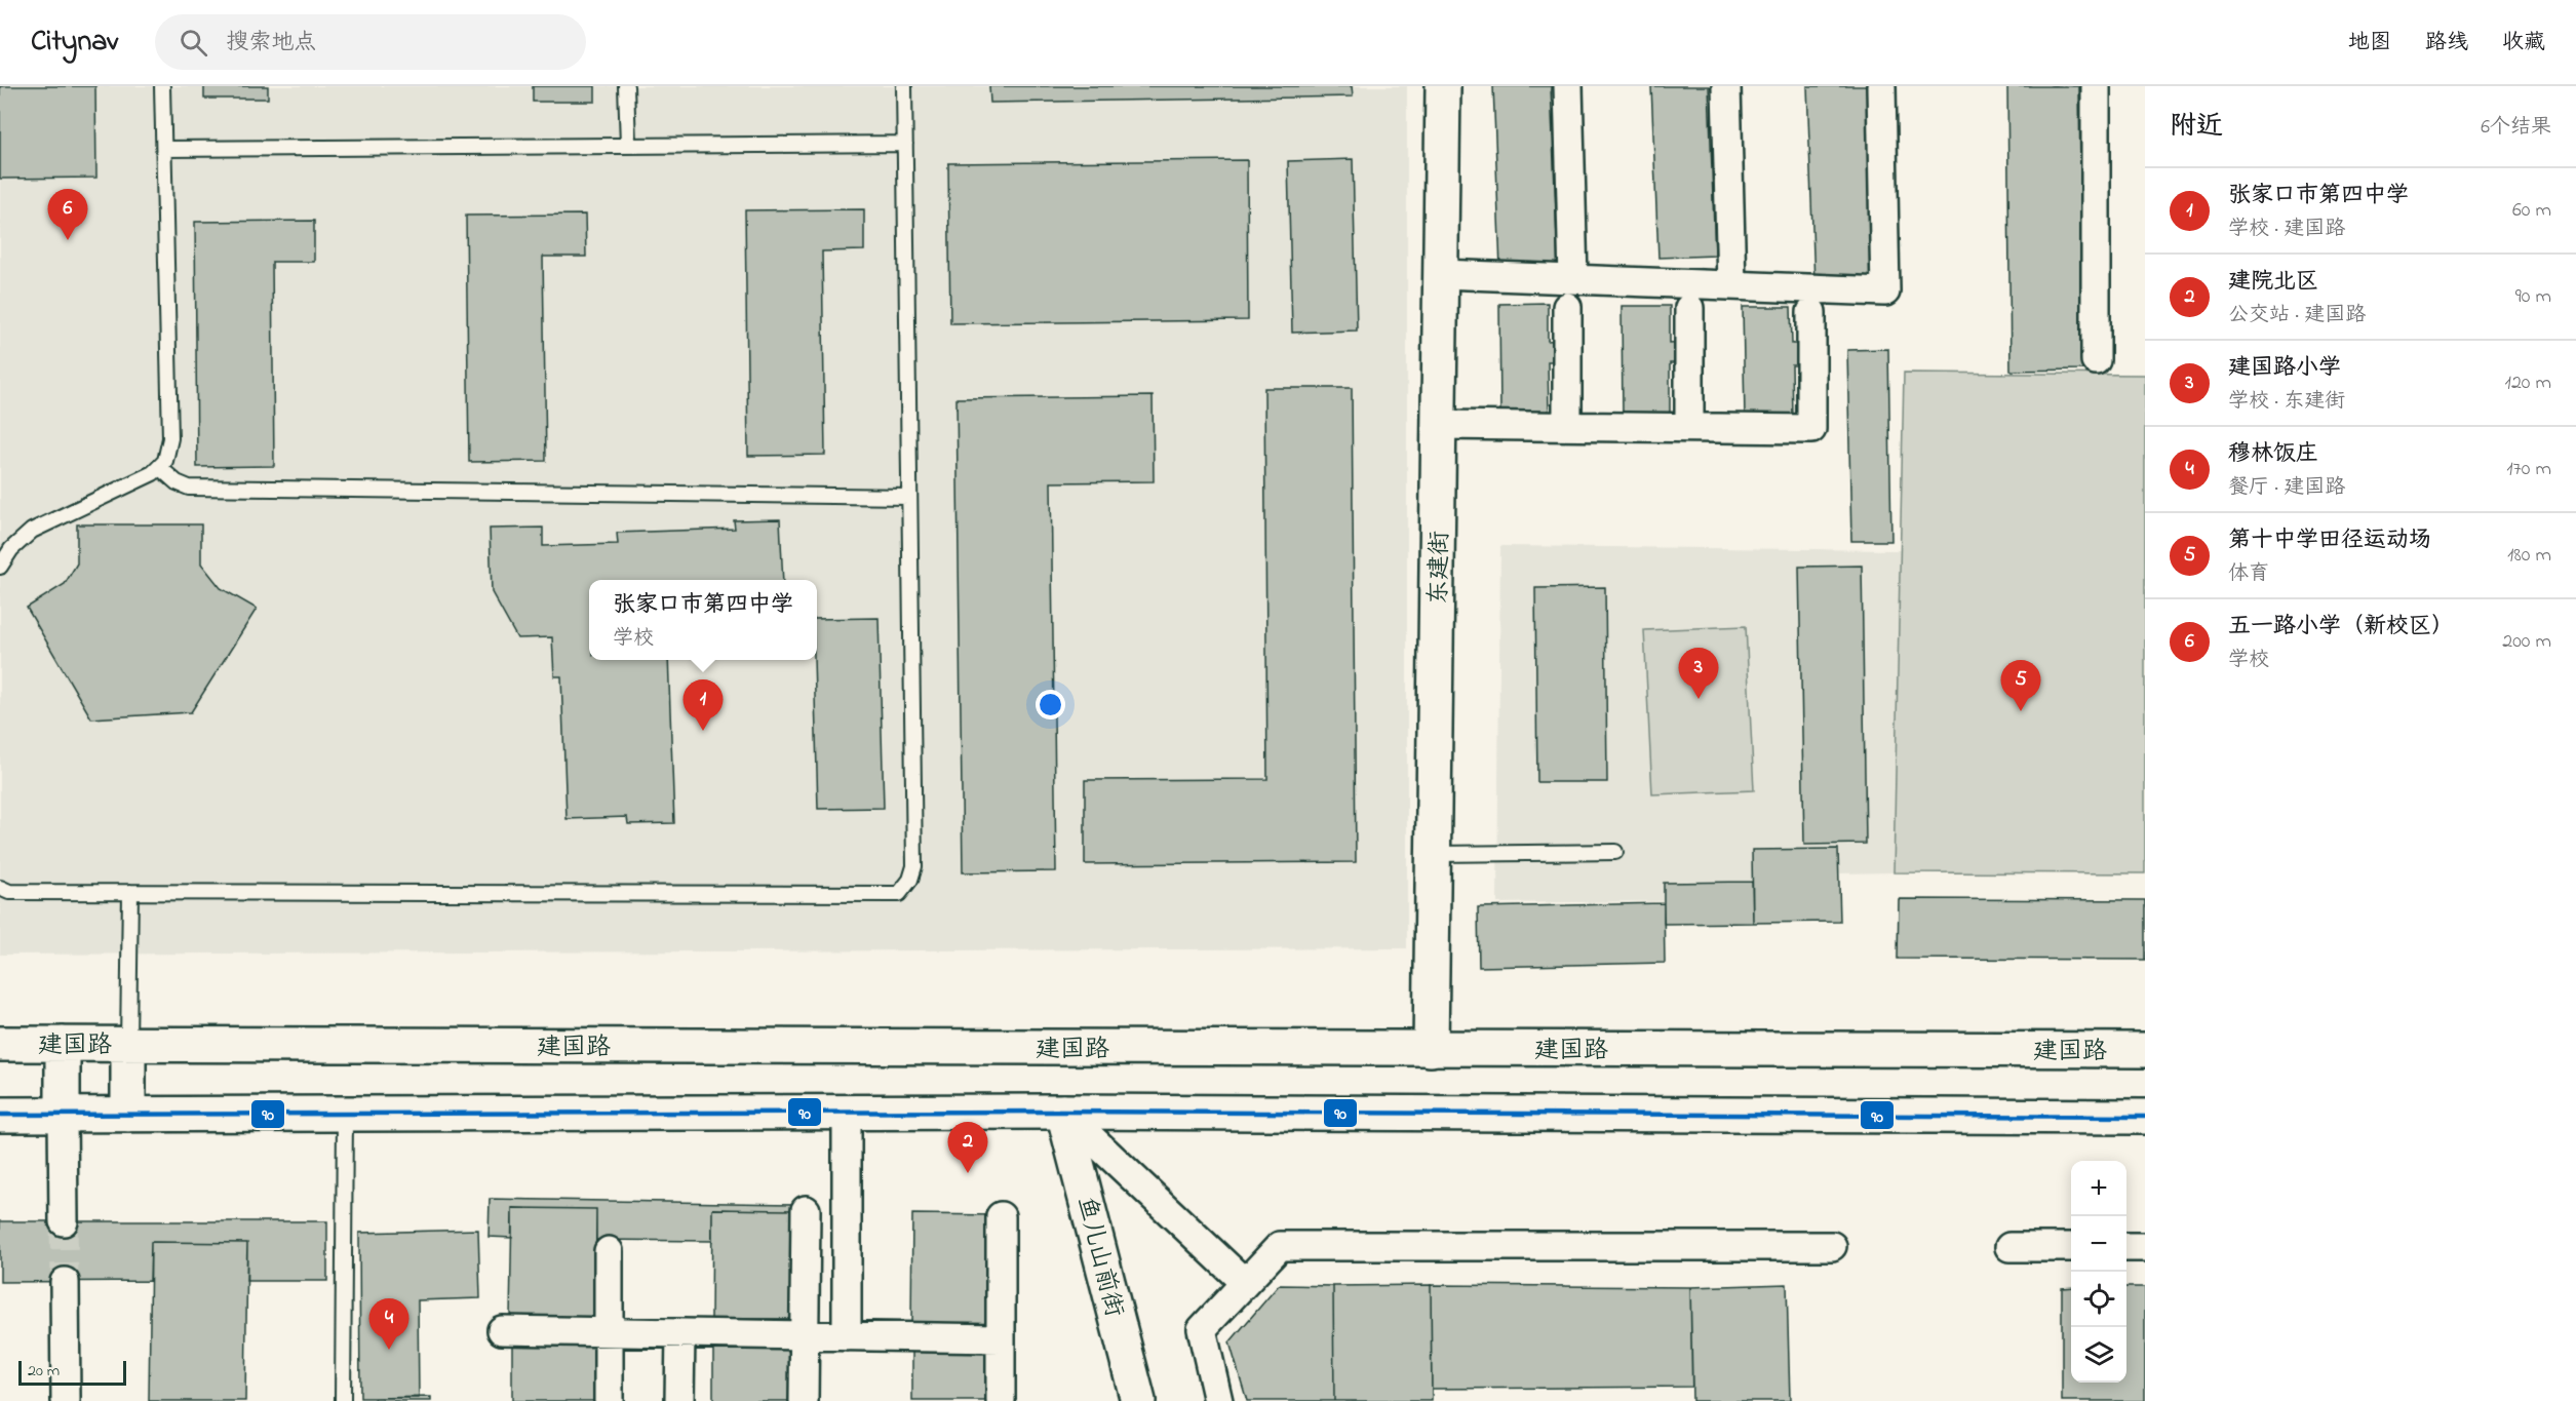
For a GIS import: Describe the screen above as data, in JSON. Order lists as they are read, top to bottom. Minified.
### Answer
{"streets":{"main road":["东建街","建国路","鱼儿山前街"]},"crossings":[["东建街","建国路"]],"lines":["transit line 90"],"scale_bar":"20 m","page":{"header":"Citynav","search":"搜索地点","nav":["地图","路线","收藏"],"heading":["附近","6个结果"],"list":[{"mark":"1","name":"张家口市第四中学","note":"学校 · 建国路","value":"60 m"},{"mark":"2","name":"建院北区","note":"公交站 · 建国路","value":"90 m"},{"mark":"3","name":"建国路小学","note":"学校 · 东建街","value":"120 m"},{"mark":"4","name":"穆林饭庄","note":"餐厅 · 建国路","value":"170 m"},{"mark":"5","name":"第十中学田径运动场","note":"体育","value":"180 m"},{"mark":"6","name":"五一路小学（新校区）","note":"学校","value":"200 m"}],"pins":["6","3","5","1","2","4"],"popup":["张家口市第四中学","学校"],"map_buttons":["+","−"],"scale":"20 m"}}
